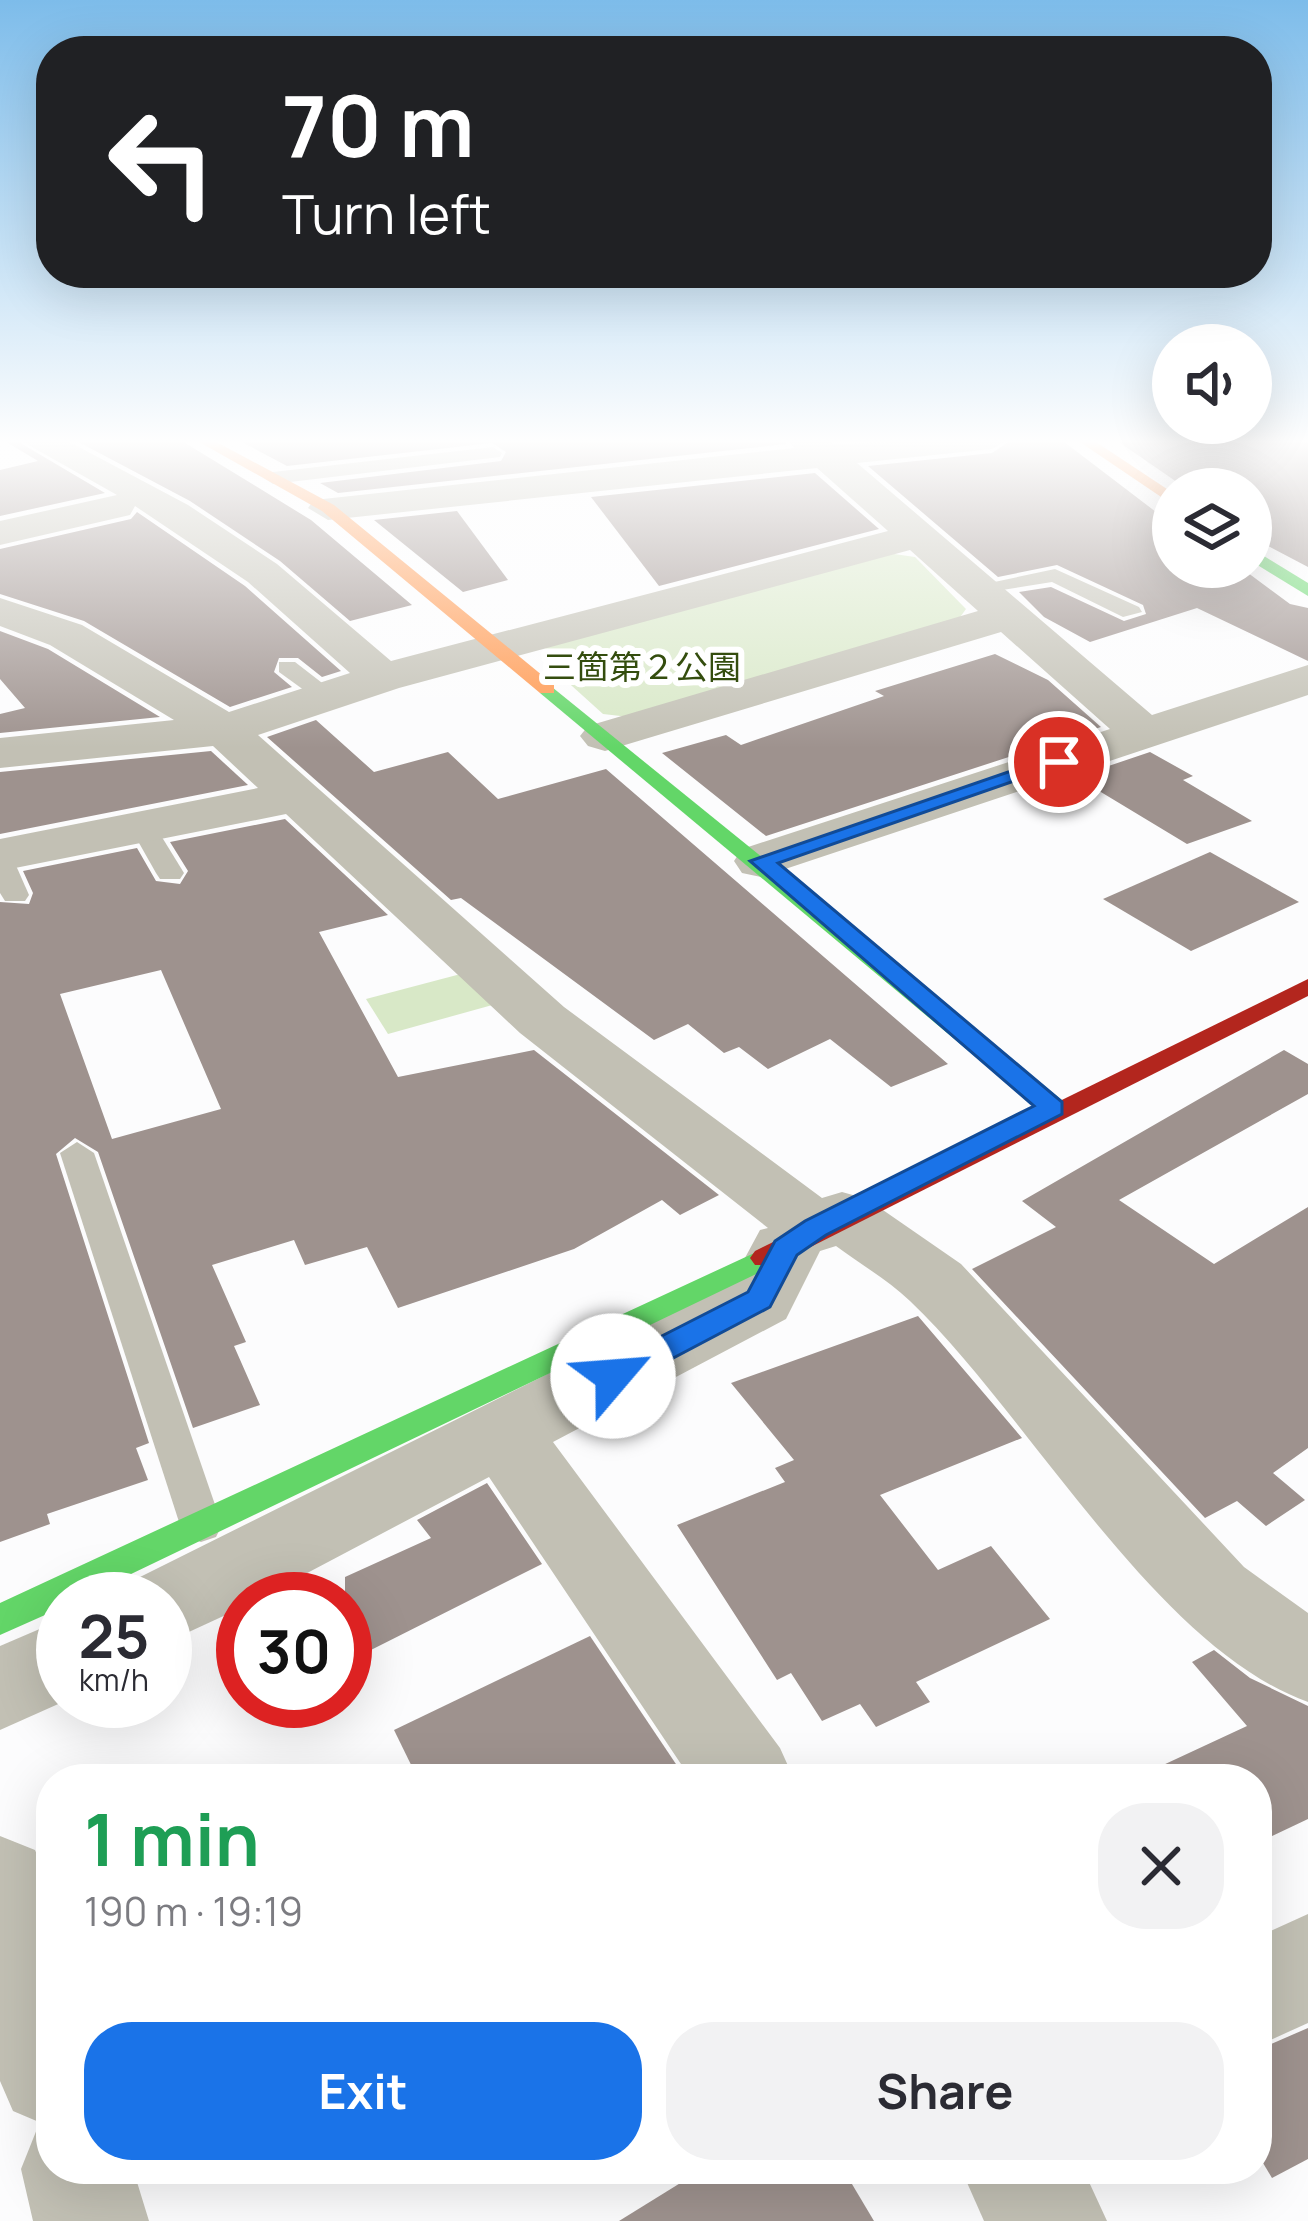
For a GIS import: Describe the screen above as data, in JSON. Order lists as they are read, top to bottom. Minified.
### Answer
{"parks":["三箇第２公園"],"page":{"turn":["70 m","Turn left"],"speed":"25 km/h","limit":"30","heading":["1 min","190 m · 19:19"],"buttons":["Exit","Share"]}}
